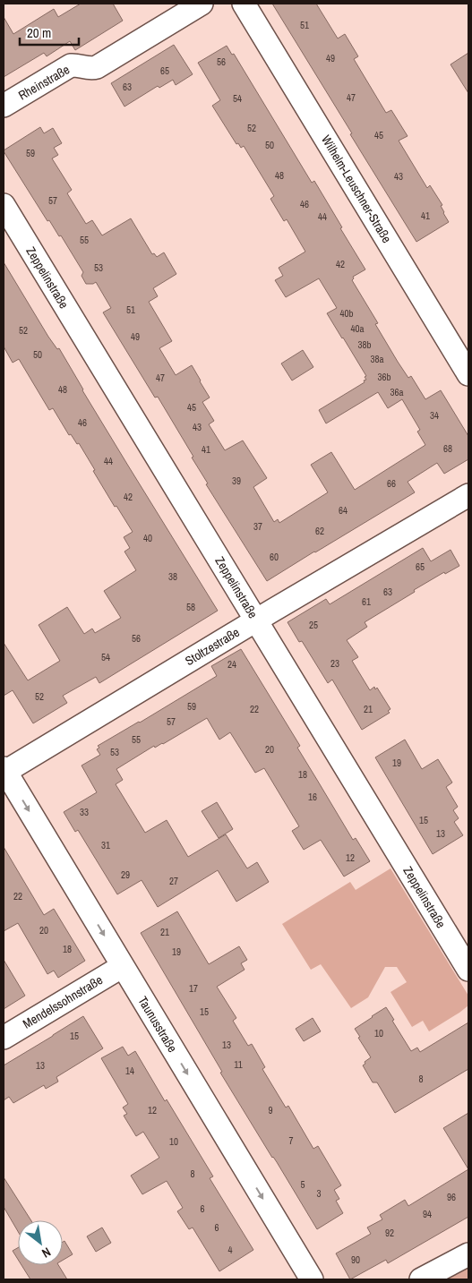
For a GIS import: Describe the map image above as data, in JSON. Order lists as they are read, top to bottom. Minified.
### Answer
{"streets":{"street":["Rheinstraße","Wilhelm-Leuschner-Straße","Zeppelinstraße","Stoltzestraße","Mendelssohnstraße","Taunusstraße"]},"crossings":[["Zeppelinstraße","Stoltzestraße"],["Stoltzestraße","Taunusstraße"],["Mendelssohnstraße","Taunusstraße"]],"one_way":["Taunusstraße"],"house_numbers":["51","49","56","65","63","47","54","52","45","50","59","48","43","57","46","41","44","55","42","53","51","40b","40a","52","49","38b","50","38a","36b","47","48","36a","45","34","46","43","68","41","44","39","66","42","64","37","62","40","60","65","38","63","61","58","25","56","54","23","24","52","59","22","21","57","55","20","53","19","18","16","33","15","13","31","12","29","27","22","20","21","18","19","17","15","10","15","13","11","13","14","8","12","9","7","10","8","5","3","96","6","94","6","92","4","90"],"scale_bar":"20 m","north":"bottom right"}
